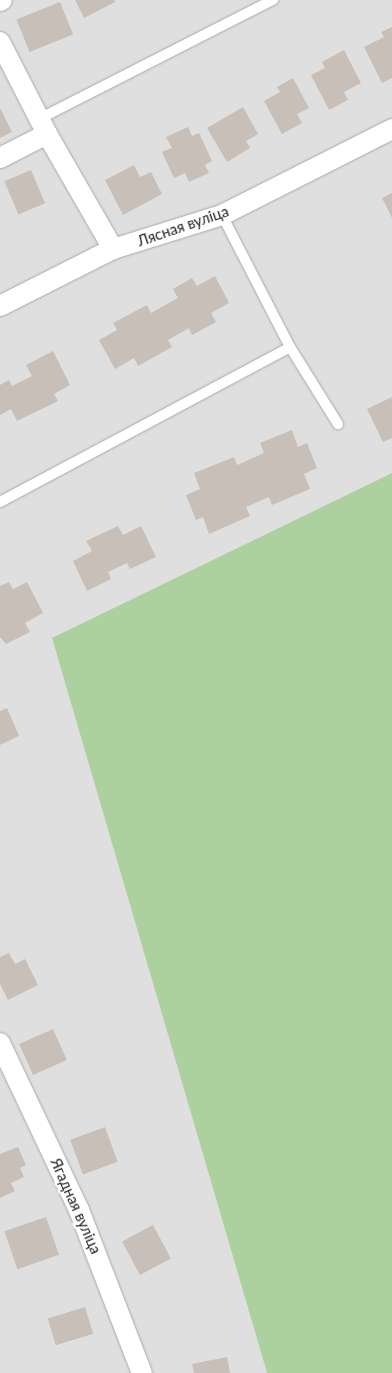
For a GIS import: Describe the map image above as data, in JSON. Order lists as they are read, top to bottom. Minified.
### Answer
{"streets":{"street":["Лясная вуліца","Ягадная вуліца"]}}
